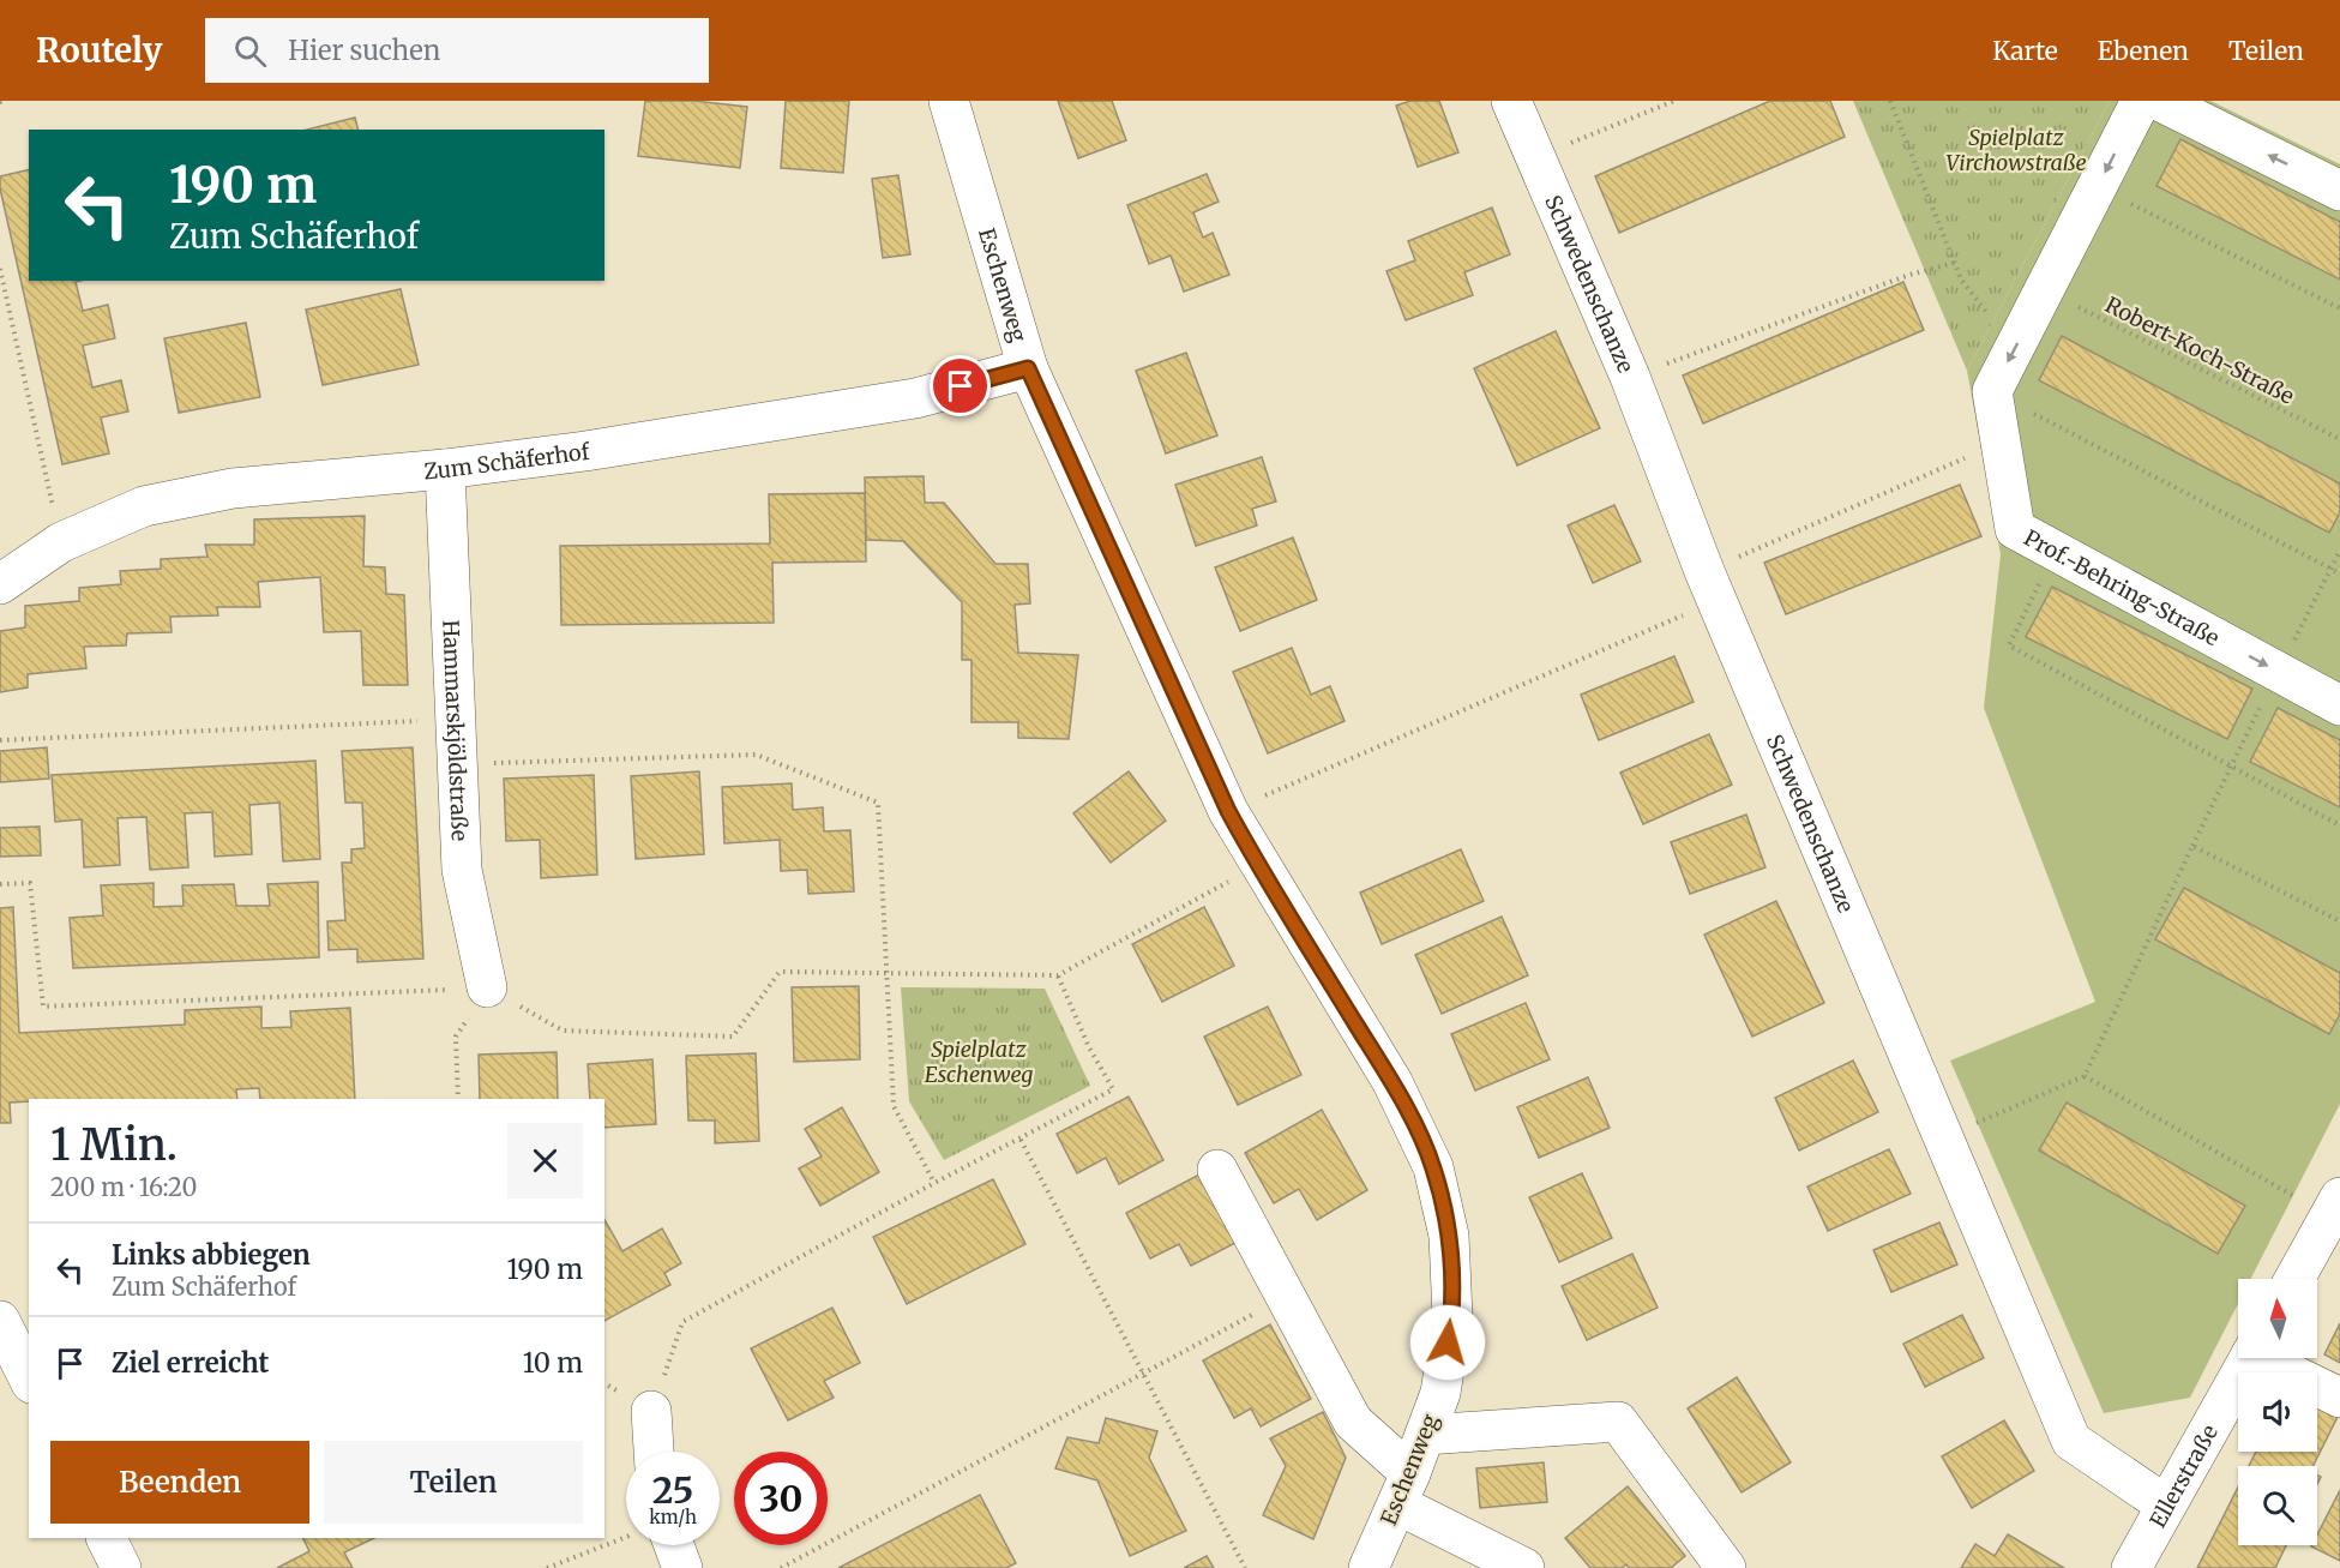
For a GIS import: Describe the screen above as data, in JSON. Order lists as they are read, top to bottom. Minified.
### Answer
{"streets":{"street":["Schwedenschanze","Eschenweg","Zum Schäferhof","Prof.-Behring-Straße","Hammarskjöldstraße","Ellerstraße"],"path":["Robert-Koch-Straße"]},"crossings":[["Schwedenschanze","Ellerstraße"],["Eschenweg","Zum Schäferhof"],["Zum Schäferhof","Hammarskjöldstraße"]],"one_way":["Prof.-Behring-Straße"],"parks":["Spielplatz Virchowstraße","Spielplatz Eschenweg"],"north":"top","page":{"header":"Routely","search":"Hier suchen","nav":["Karte","Ebenen","Teilen"],"turn":["190 m","Zum Schäferhof"],"heading":["1 Min.","200 m · 16:20"],"list":[{"name":"Links abbiegen","note":"Zum Schäferhof","value":"190 m"},{"name":"Ziel erreicht","value":"10 m"}],"buttons":["Beenden","Teilen"],"speed":"25 km/h","limit":"30"}}
